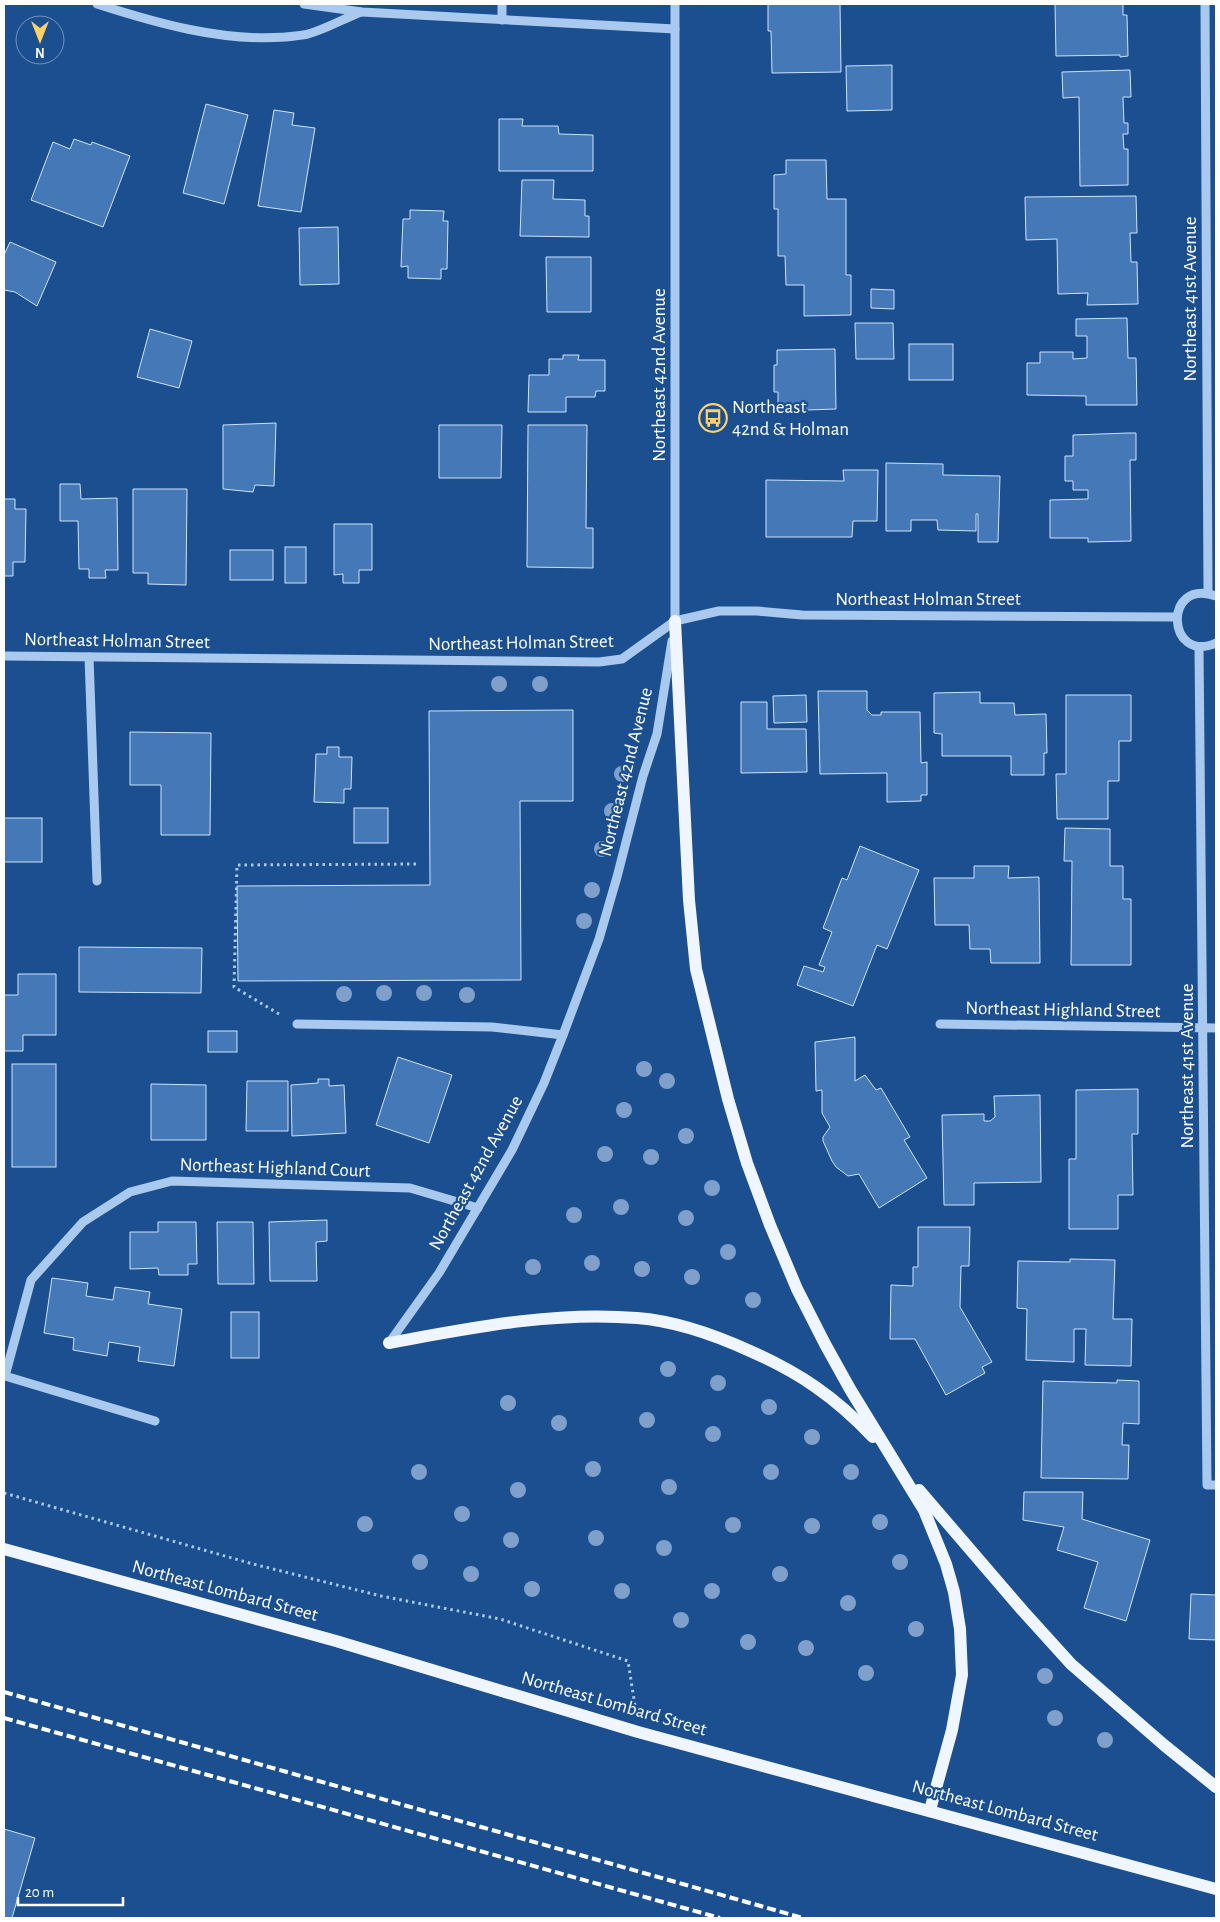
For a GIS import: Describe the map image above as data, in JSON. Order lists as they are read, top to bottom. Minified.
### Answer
{"streets":{"main road":["Northeast Lombard Street"],"street":["Northeast 41st Avenue","Northeast 42nd Avenue","Northeast Holman Street","Northeast Highland Street","Northeast Highland Court"]},"crossings":[["Northeast 41st Avenue","Northeast Highland Street"],["Northeast 42nd Avenue","Northeast Holman Street"],["Northeast 42nd Avenue","Northeast Highland Court"]],"places":{"bus stop":["Northeast 42nd & Holman"]},"scale_bar":"20 m","north":"bottom"}
